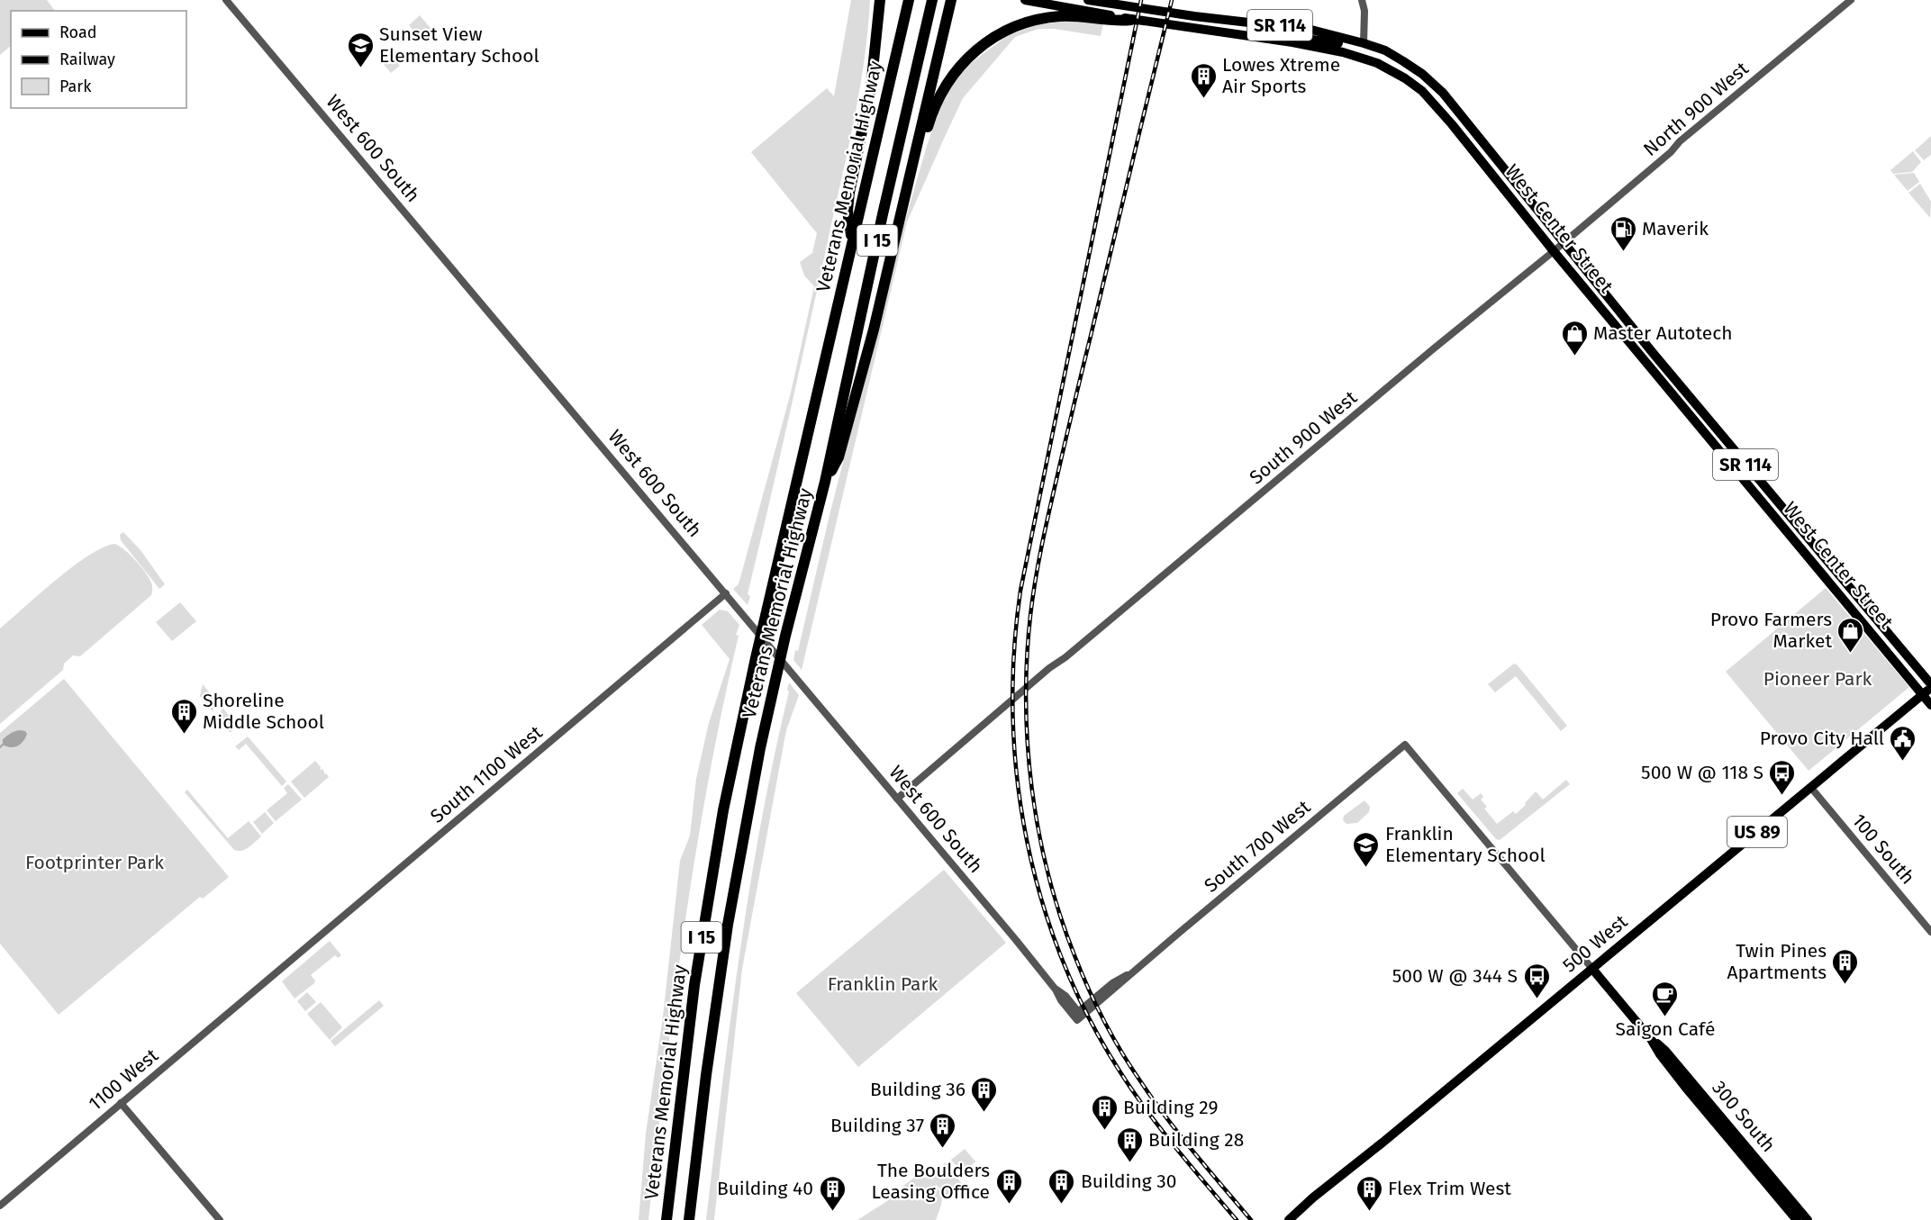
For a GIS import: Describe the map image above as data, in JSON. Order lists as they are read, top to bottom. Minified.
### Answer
{"streets":{"highway":["Veterans Memorial Highway","I 15"],"main road":["SR 114","West Center Street","US 89","500 West","300 South"],"street":["North 900 West","West 600 South","South 900 West","South 1100 West","South 700 West","100 South","1100 West"]},"crossings":[["North 900 West","West Center Street"],["North 900 West","South 900 West"],["West 600 South","South 900 West"],["West 600 South","South 1100 West"],["West 600 South","South 700 West"],["West Center Street","South 900 West"],["West Center Street","500 West"],["South 1100 West","1100 West"],["South 700 West","300 South"],["100 South","500 West"],["500 West","300 South"]],"parks":["Pioneer Park","Footprinter Park","Franklin Park"],"places":{"school or university":["Sunset View Elementary School","Franklin Elementary School"],"building":["Lowes Xtreme Air Sports","Shoreline Middle School","Twin Pines Apartments","Building 36","Building 29","Building 37","Building 28","The Boulders Leasing Office","Building 30","Building 40","Flex Trim West"],"fuel station":["Maverik"],"shop":["Master Autotech","Provo Farmers Market"],"public building":["Provo City Hall"],"bus stop":["500 W @ 118 S","500 W @ 344 S"],"cafe":["Saigon Café"]},"legend":["Road","Railway","Park"]}
